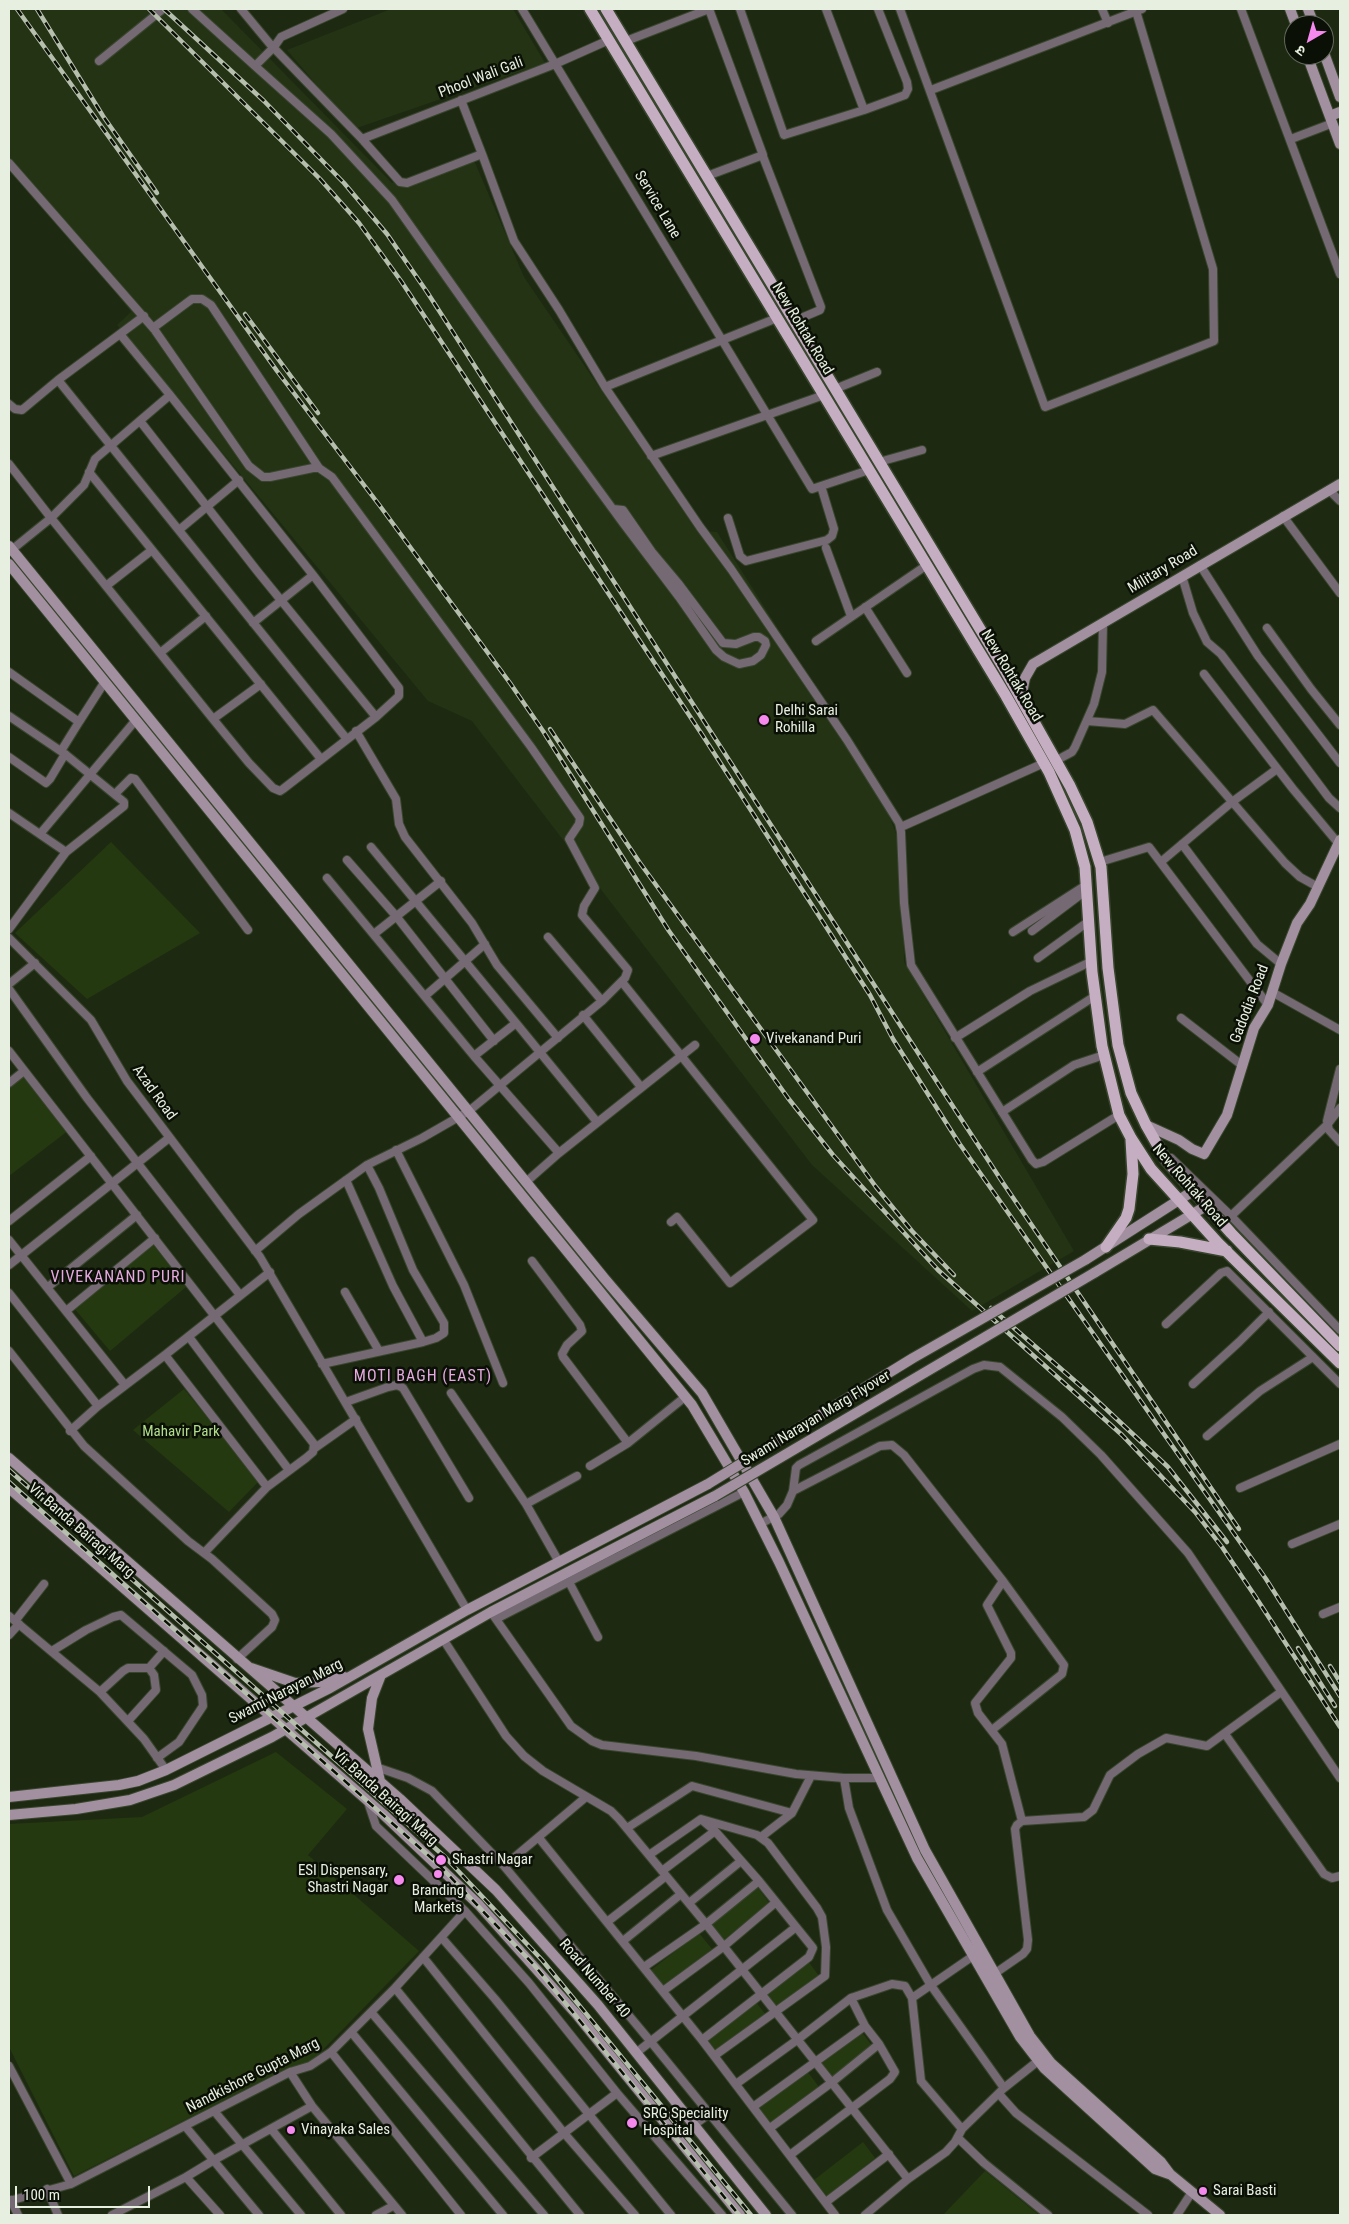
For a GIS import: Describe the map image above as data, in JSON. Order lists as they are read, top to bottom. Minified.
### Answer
{"streets":{"main road":["New Rohtak Road"],"street":["Phool Wali Gali","Service Lane","Military Road","Gadodia Road","Azad Road","Swami Narayan Marg Flyover","Vir Banda Bairagi Marg","Swami Narayan Marg","Road Number 40","Nandkishore Gupta Marg"]},"crossings":[["Phool Wali Gali","Service Lane"],["Phool Wali Gali","New Rohtak Road"],["New Rohtak Road","Military Road"],["New Rohtak Road","Gadodia Road"],["Azad Road","Swami Narayan Marg"],["Swami Narayan Marg Flyover","Swami Narayan Marg"],["Vir Banda Bairagi Marg","Swami Narayan Marg"],["Vir Banda Bairagi Marg","Road Number 40"]],"districts":["VIVEKANAND PURI","MOTI BAGH (EAST)"],"parks":["Mahavir Park"],"places":["Delhi Sarai Rohilla","Vivekanand Puri","Shastri Nagar","Branding Markets","ESI Dispensary, Shastri Nagar","SRG Speciality Hospital","Vinayaka Sales","Sarai Basti"],"scale_bar":"100 m","north":"bottom left"}
